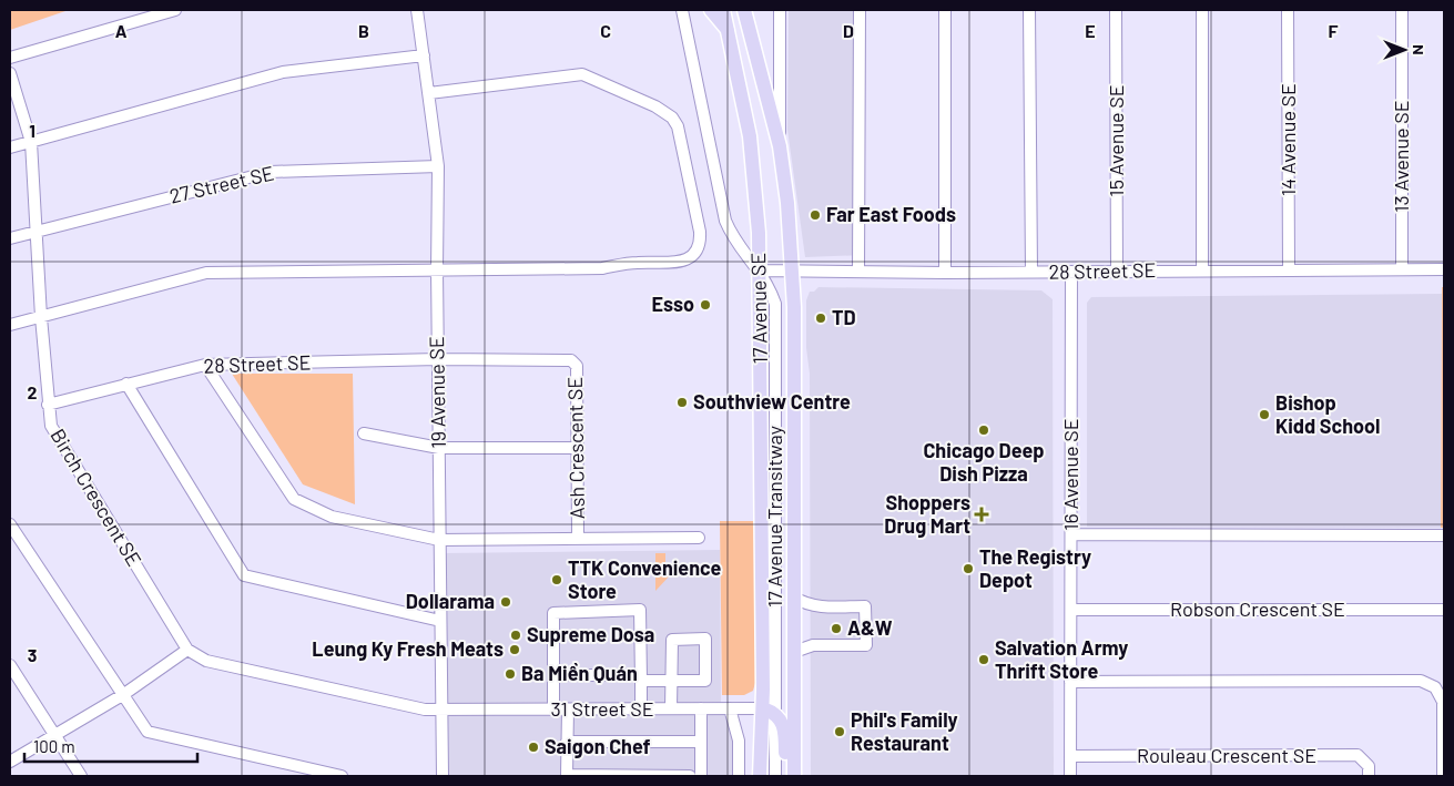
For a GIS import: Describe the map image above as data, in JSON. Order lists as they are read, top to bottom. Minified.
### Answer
{"streets":{"main road":["17 Avenue SE"],"street":["14 Avenue SE","15 Avenue SE","13 Avenue SE","27 Street SE","28 Street SE","19 Avenue SE","Ash Crescent SE","16 Avenue SE","Birch Crescent SE","Robson Crescent SE","31 Street SE","Rouleau Crescent SE"]},"crossings":[["14 Avenue SE","28 Street SE"],["15 Avenue SE","28 Street SE"],["13 Avenue SE","28 Street SE"],["27 Street SE","19 Avenue SE"],["27 Street SE","Birch Crescent SE"],["28 Street SE","17 Avenue SE"],["28 Street SE","19 Avenue SE"],["28 Street SE","Ash Crescent SE"],["28 Street SE","16 Avenue SE"],["28 Street SE","Birch Crescent SE"],["17 Avenue SE","31 Street SE"],["19 Avenue SE","Ash Crescent SE"],["19 Avenue SE","31 Street SE"],["16 Avenue SE","Robson Crescent SE"],["16 Avenue SE","Rouleau Crescent SE"]],"places":{"other":["Far East Foods","Esso","TD","Southview Centre","Bishop Kidd School","Chicago Deep Dish Pizza","The Registry Depot","TTK Convenience Store","Dollarama","A&W","Supreme Dosa","Leung Ky Fresh Meats","Salvation Army Thrift Store","Ba Miền Quán","Phil's Family Restaurant","Saigon Chef"],"health":["Shoppers Drug Mart"]},"scale_bar":"100 m","north":"right","grid":{"columns":["A","B","C","D","E","F"],"rows":["1","2","3"]}}
